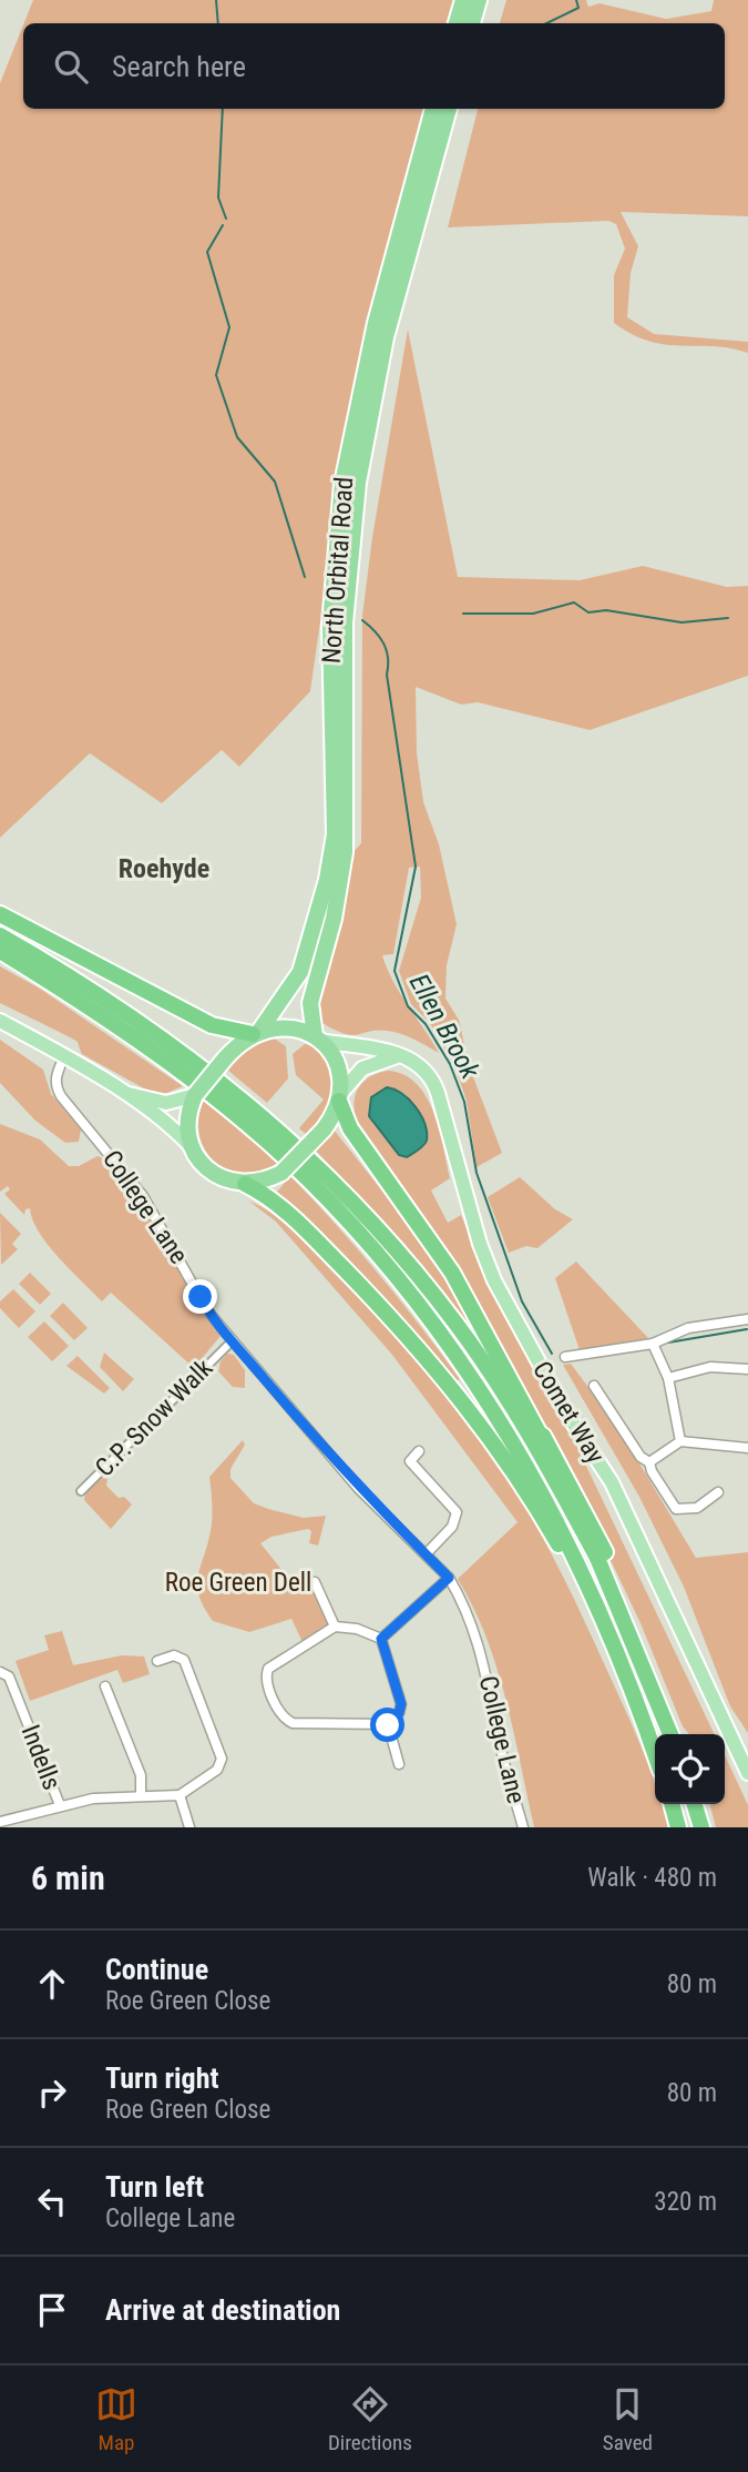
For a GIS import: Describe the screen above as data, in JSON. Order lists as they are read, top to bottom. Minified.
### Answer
{"streets":{"highway":["North Orbital Road"],"main road":["Comet Way"],"street":["College Lane","C.P. Snow Walk","Indells"]},"crossings":[["North Orbital Road","Comet Way"]],"districts":["Roehyde"],"water":["Ellen Brook"],"parks":["Roe Green Dell"],"page":{"search":"Search here","heading":["6 min","Walk · 480 m"],"list":[["Continue","Roe Green Close","80 m"],["Turn right","Roe Green Close","80 m"],["Turn left","College Lane","320 m"],"Arrive at destination"],"nav":["Map","Directions","Saved"]}}
